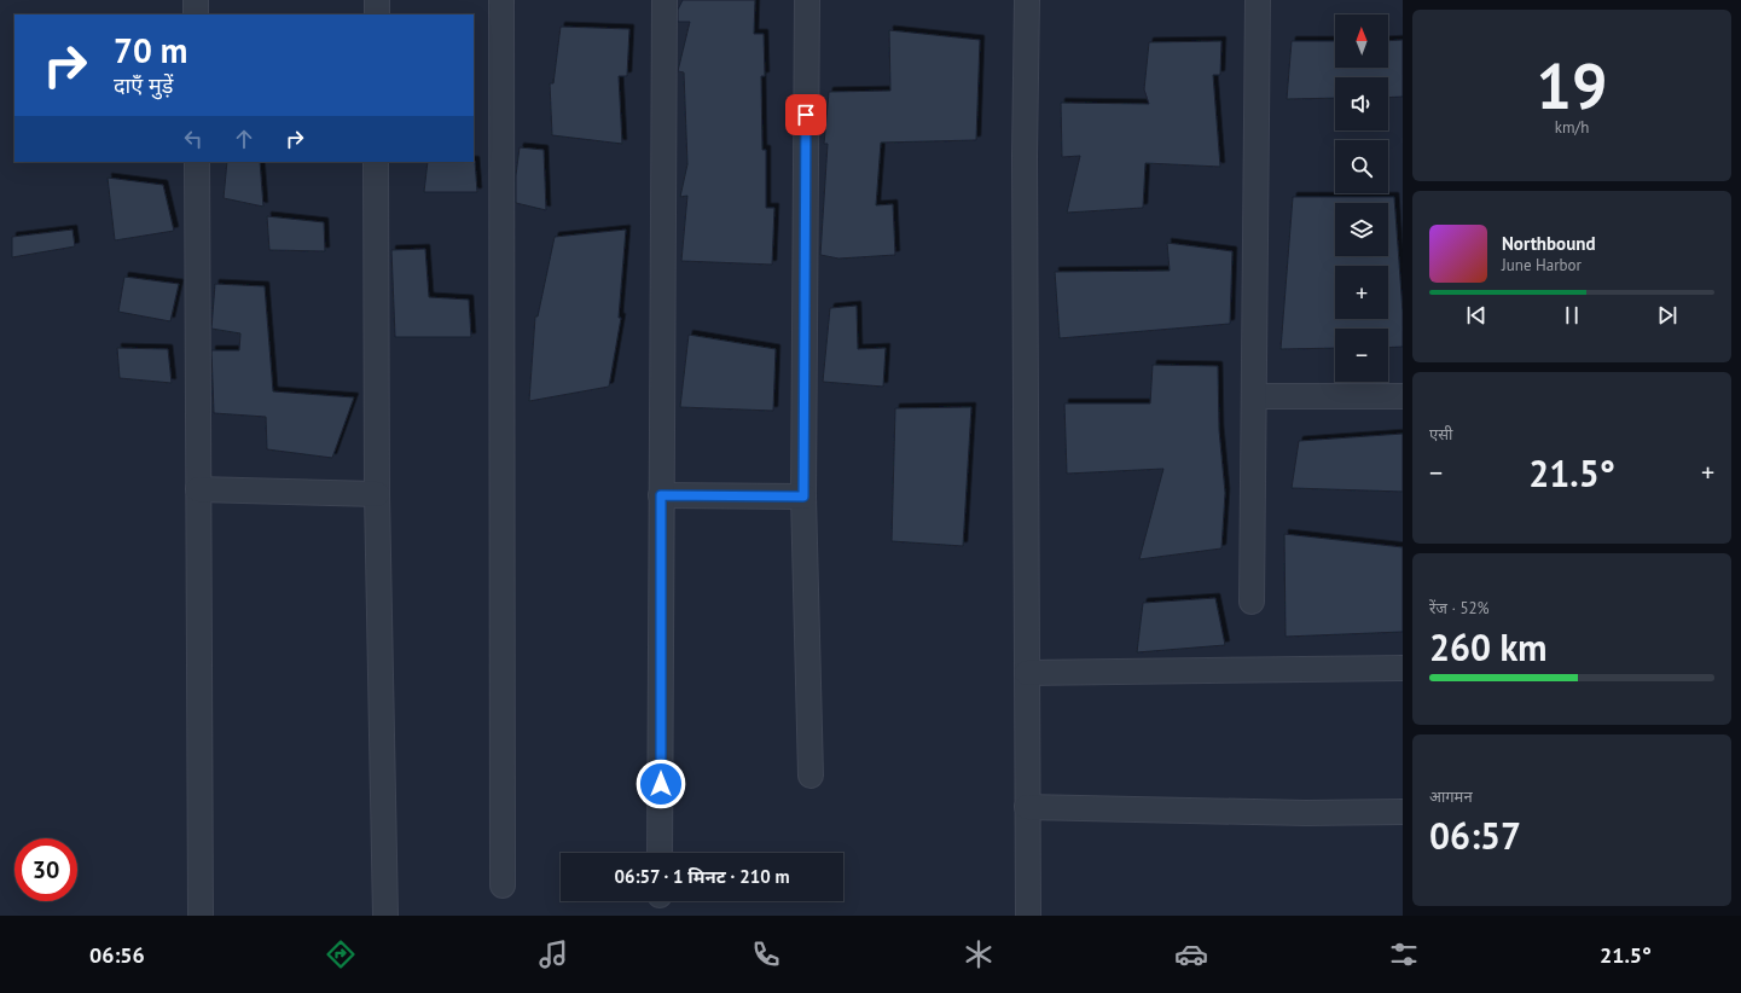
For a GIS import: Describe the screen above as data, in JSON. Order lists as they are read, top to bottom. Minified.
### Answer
{"north":"top","page":{"tile":[["19","km/h"],"एसी",["रेंज · 52%","260 km"],["आगमन","06:57"]],"map_buttons":["+","−"],"turn":["70 m","दाएँ मुड़ें"],"song":["Northbound","June Harbor"],"heat":["−","21.5°","+"],"limit":"30","trip":"06:57 · 1 मिनट · 210 m","tabs":["06:56","21.5°"]}}
